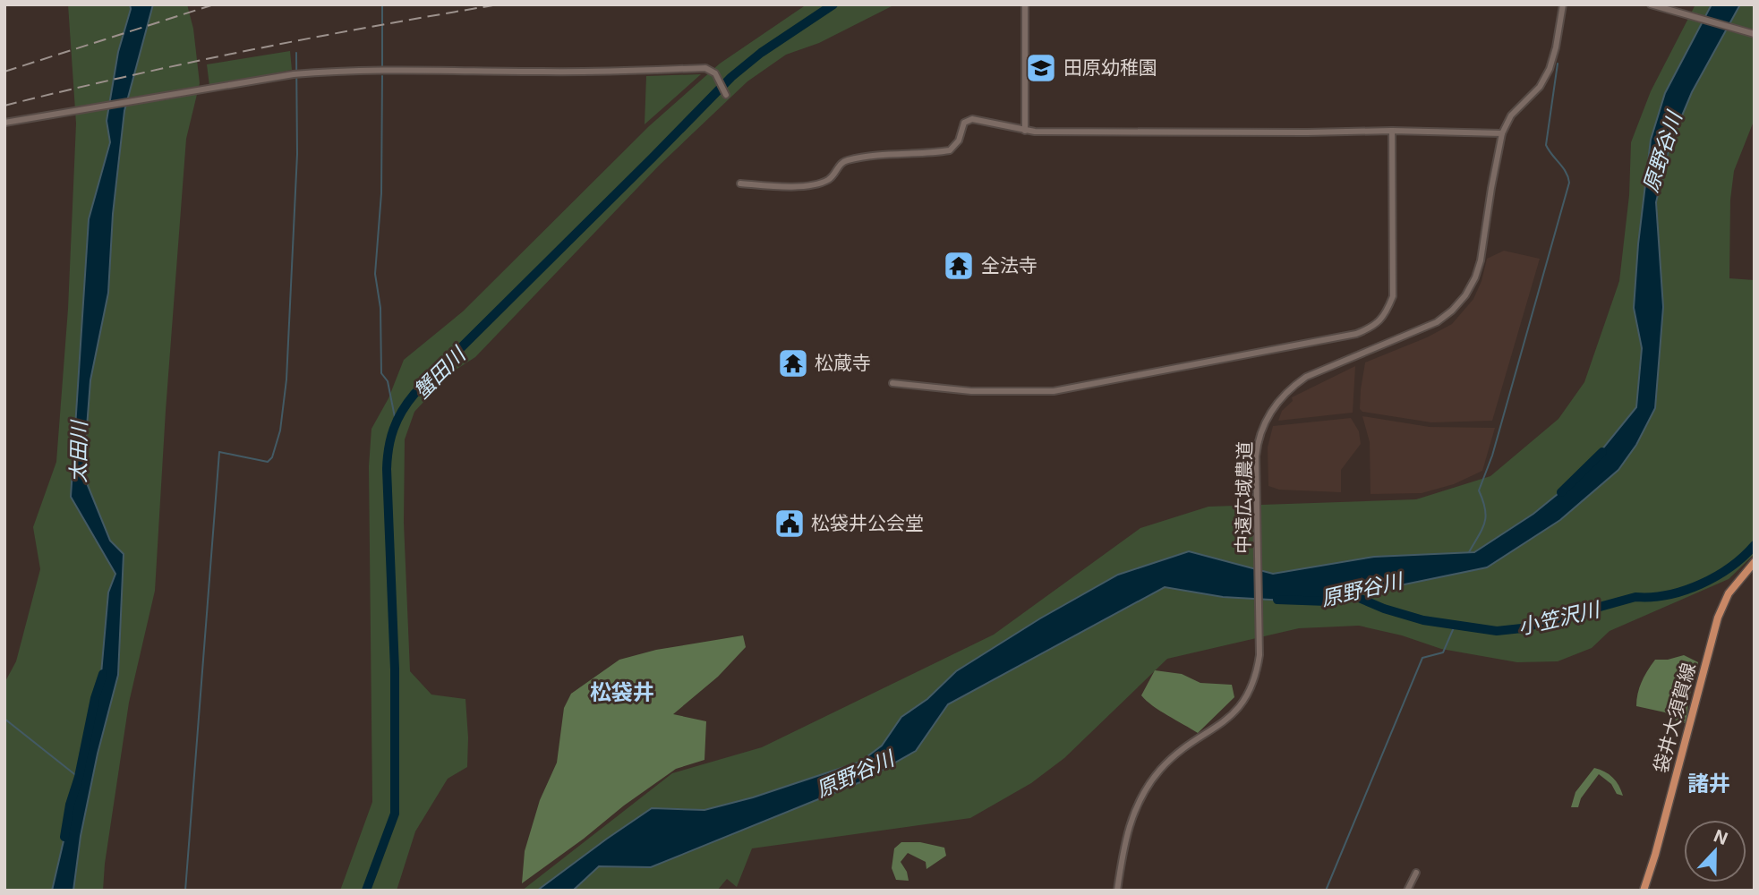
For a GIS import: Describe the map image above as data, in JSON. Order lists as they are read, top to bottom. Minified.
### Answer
{"streets":{"main road":["袋井大須賀線"],"street":["中遠広域農道"]},"districts":["松袋井","諸井"],"water":["原野谷川","蟹田川","太田川","小笠沢川"],"places":{"school or university":["田原幼稚園"],"temple":["全法寺","松蔵寺"],"public building":["松袋井公会堂"]},"north":"top"}
